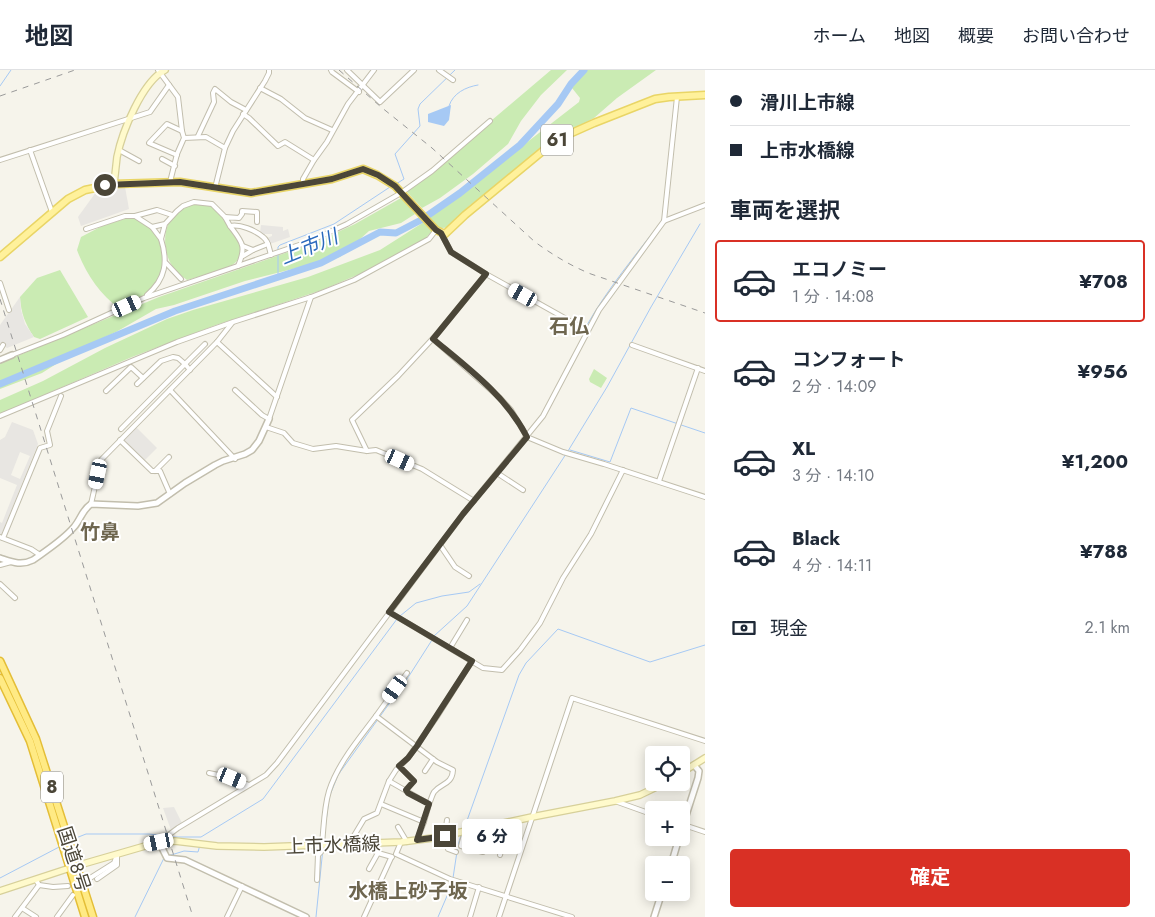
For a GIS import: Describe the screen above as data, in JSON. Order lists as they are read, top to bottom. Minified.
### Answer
{"streets":{"highway":["8","国道8号"],"main road":["61","上市水橋線"]},"crossings":[["上市水橋線","国道8号"]],"districts":["石仏","竹鼻","水橋上砂子坂"],"water":["上市川"],"page":{"header":"地図","nav":["ホーム","地図","概要","お問い合わせ"],"banner":["滑川上市線","上市水橋線"],"heading":"車両を選択","list":[{"name":"エコノミー","note":"1 分 · 14:08","value":"¥708"},{"name":"コンフォート","note":"2 分 · 14:09","value":"¥956"},{"name":"XL","note":"3 分 · 14:10","value":"¥1,200"},{"name":"Black","note":"4 分 · 14:11","value":"¥788"}],"pay":["現金","2.1 km"],"map_buttons":["+","−"],"bubble":"6 分","buttons":"確定"}}
